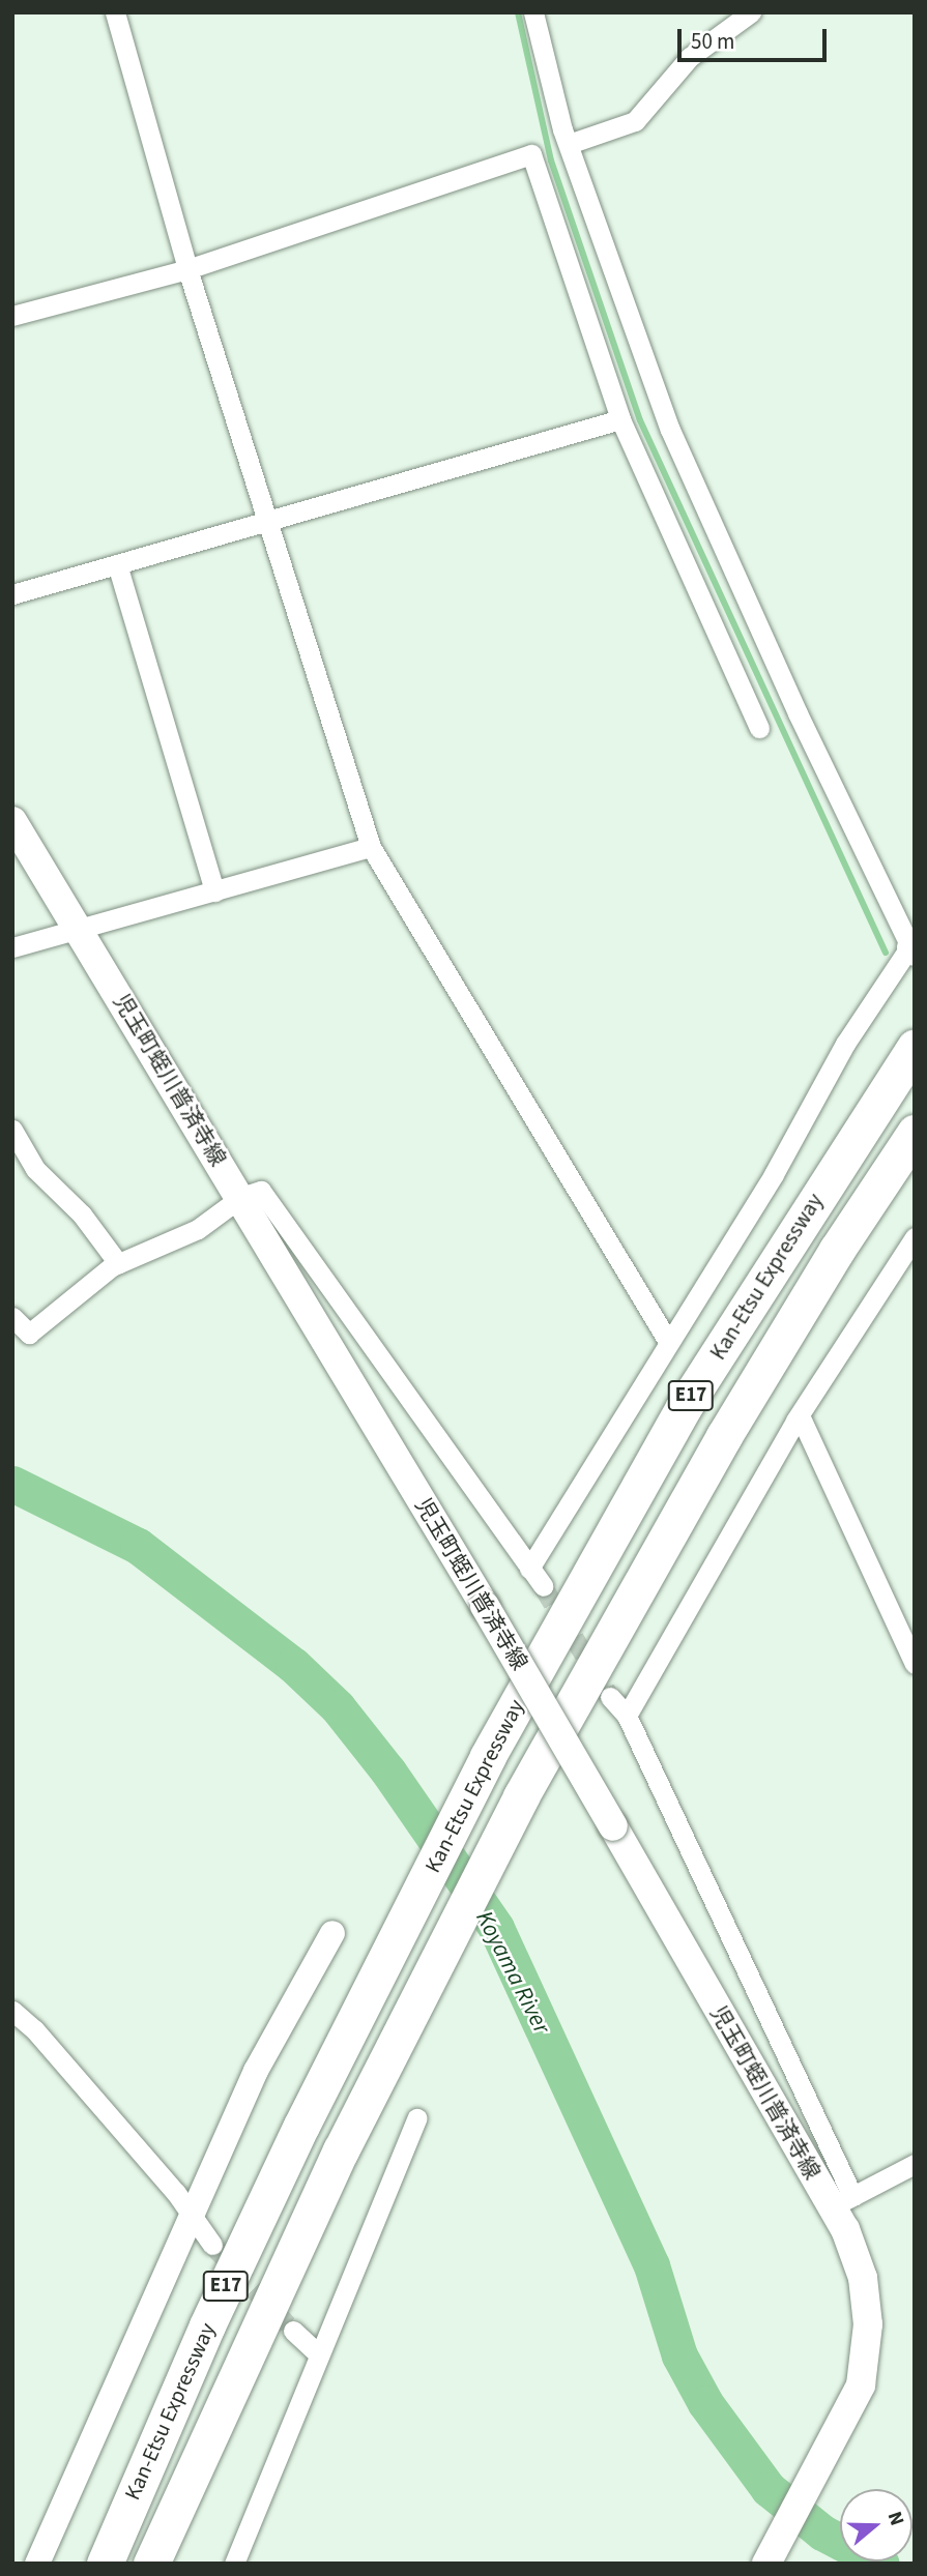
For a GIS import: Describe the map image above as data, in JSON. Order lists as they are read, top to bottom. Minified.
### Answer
{"streets":{"highway":["Kan-Etsu Expressway","E17"],"main road":["児玉町蛭川普済寺線"]},"water":["Koyama River"],"scale_bar":"50 m","north":"right"}
